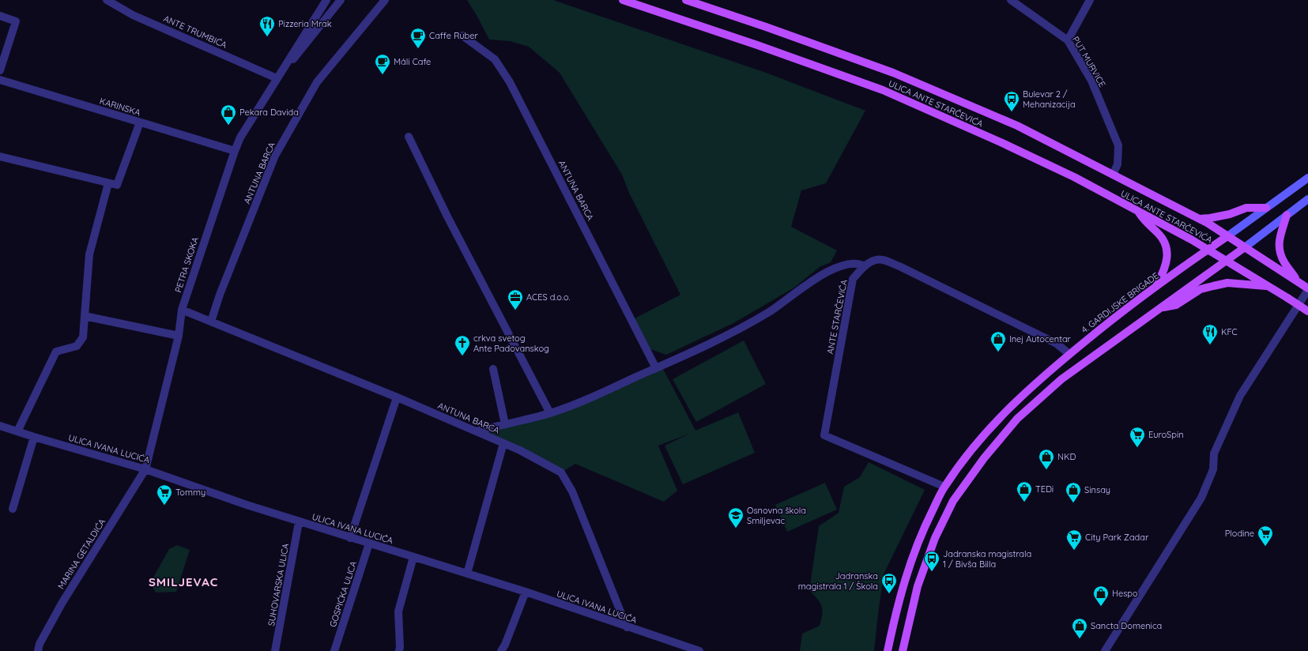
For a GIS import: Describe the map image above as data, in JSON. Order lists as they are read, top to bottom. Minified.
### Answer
{"streets":{"main road":["ULICA ANTE STARČEVIĆA","4. GARDIJSKE BRIGADE"],"street":["ANTE TRUMBIĆA","PUT MURVICE","KARINSKA","ANTUNA BARCA","PETRA SKOKA","ANTE STARČEVIĆA","ULICA IVANA LUCIĆA","MARINA GETALDIĆA","SUHOVARSKA ULICA","GOSPIĆKA ULICA"]},"crossings":[["ANTE TRUMBIĆA","PETRA SKOKA"],["PUT MURVICE","ULICA ANTE STARČEVIĆA"],["ULICA ANTE STARČEVIĆA","4. GARDIJSKE BRIGADE"],["KARINSKA","PETRA SKOKA"],["ANTUNA BARCA","PETRA SKOKA"],["ANTUNA BARCA","ULICA IVANA LUCIĆA"],["PETRA SKOKA","ULICA IVANA LUCIĆA"],["PETRA SKOKA","MARINA GETALDIĆA"],["4. GARDIJSKE BRIGADE","ANTE STARČEVIĆA"],["ULICA IVANA LUCIĆA","MARINA GETALDIĆA"],["ULICA IVANA LUCIĆA","SUHOVARSKA ULICA"],["ULICA IVANA LUCIĆA","GOSPIĆKA ULICA"]],"districts":["SMILJEVAC"],"places":{"restaurant":["Pizzeria Mrak","KFC"],"cafe":["Caffe Ruber","Máli Cafe"],"bus stop":["Bulevar 2 / Mehanizacija","Jadranska magistrala 1 / Bivša Billa","Jadranska magistrala 1 / Škola"],"shop":["Pekara Davida","Inej Autocentar","NKD","TEDi","Sinsay","Hespo","Sancta Domenica"],"office":["ACES d.o.o."],"church":["crkva svetog Ante Padovanskog"],"supermarket":["EuroSpin","Tommy","Plodine","City Park Zadar"],"school or university":["Osnovna škola Smiljevac"]}}
